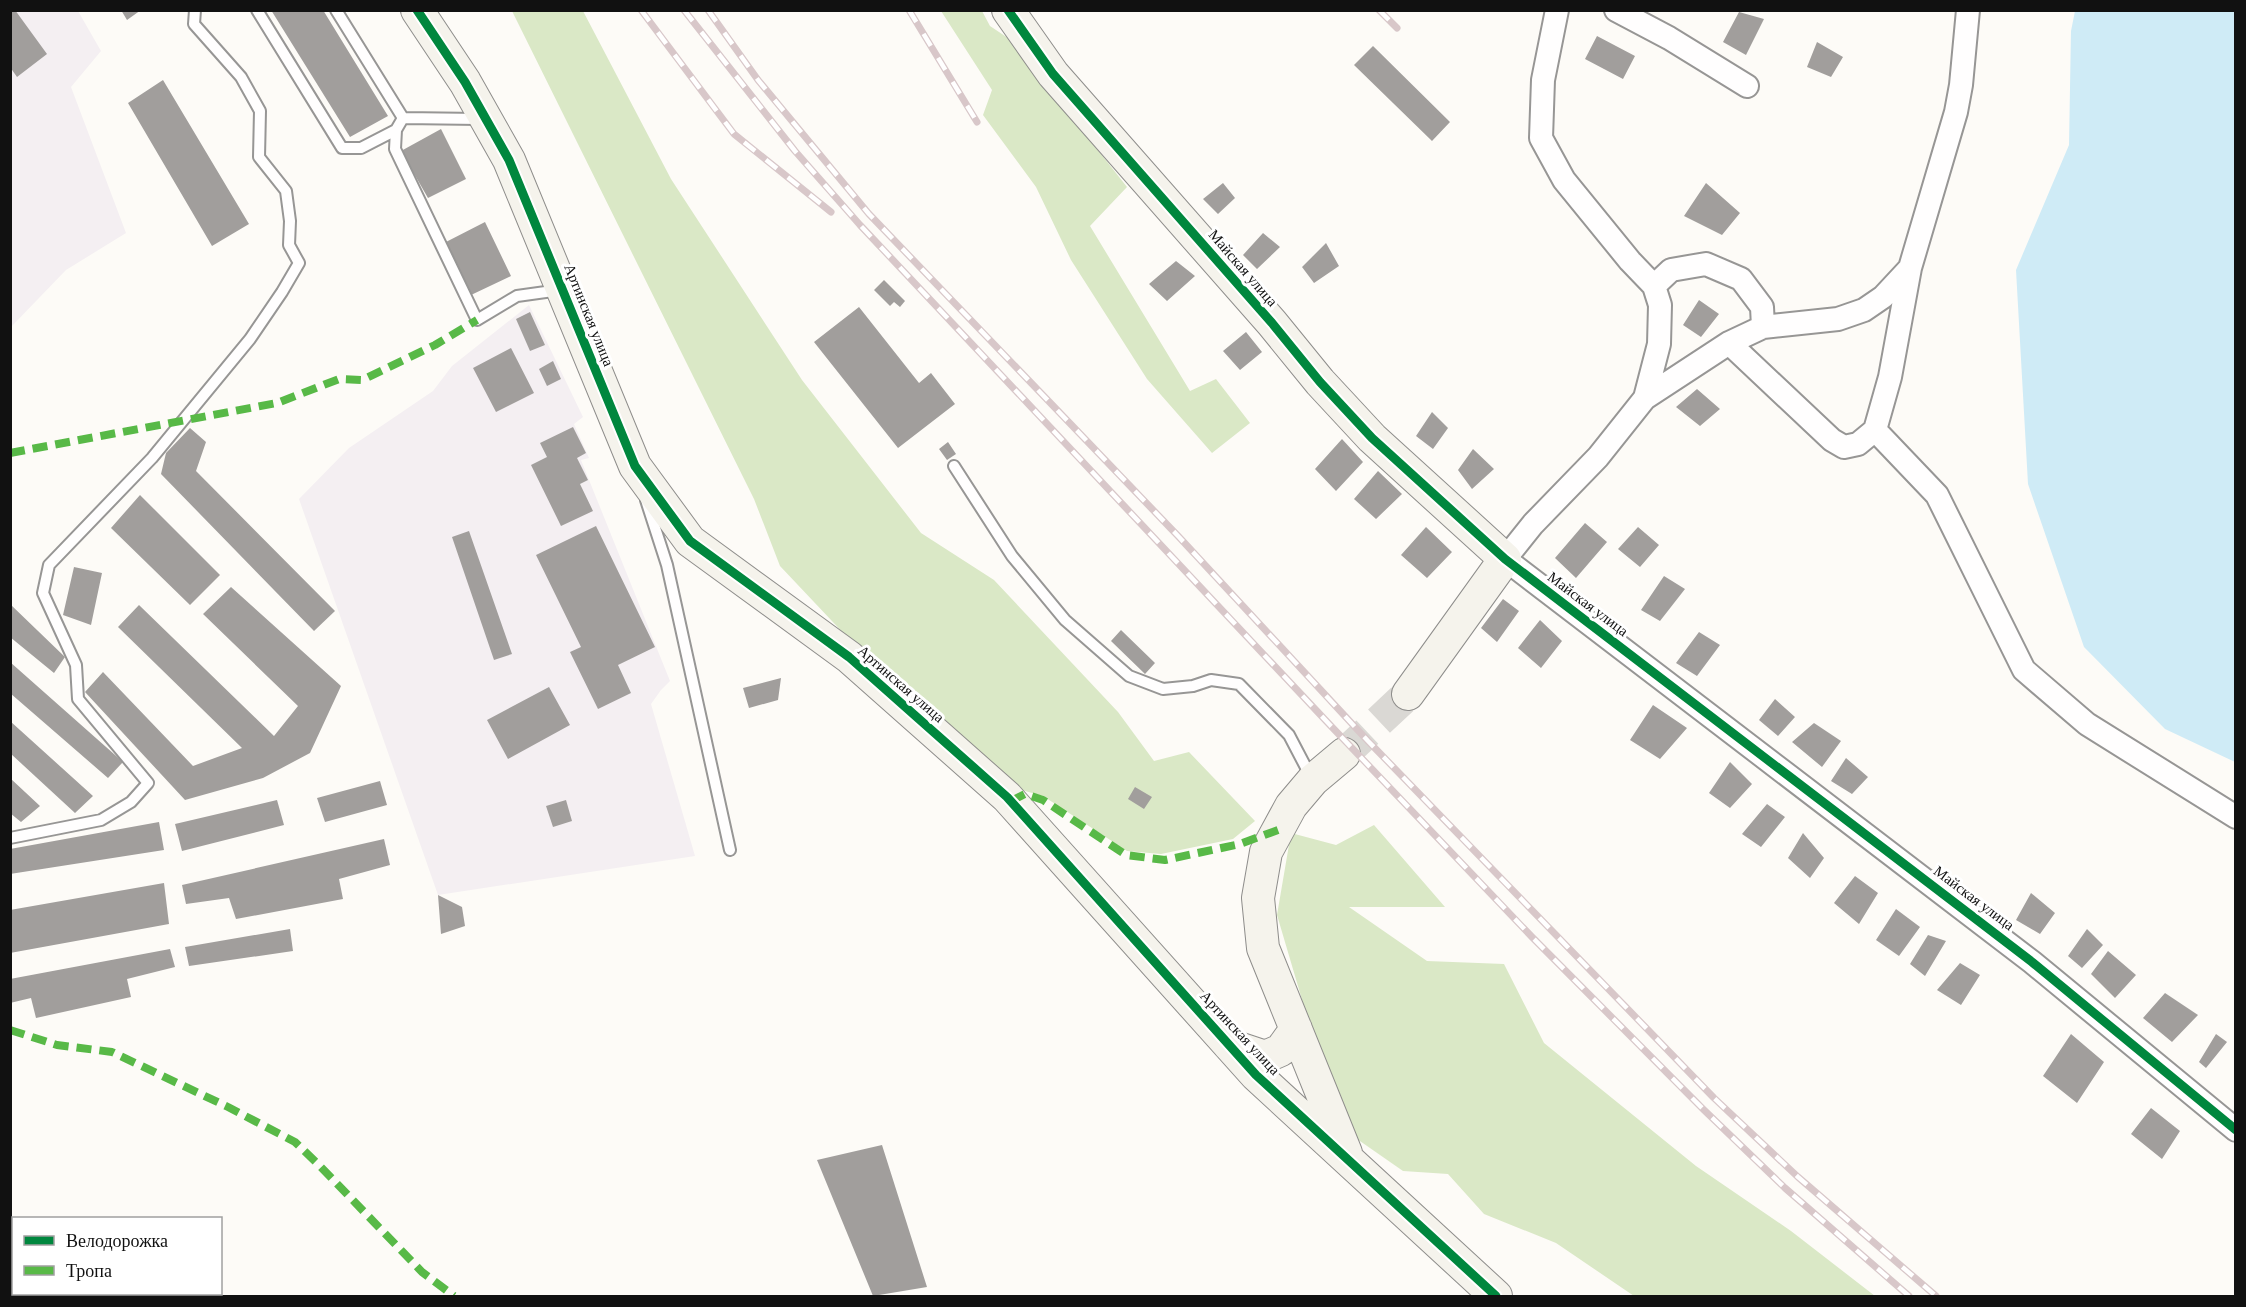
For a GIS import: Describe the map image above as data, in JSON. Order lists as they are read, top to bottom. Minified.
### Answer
{"streets":{"street":["Майская улица","Артинская улица"]},"legend":["Велодорожка","Тропа"]}
